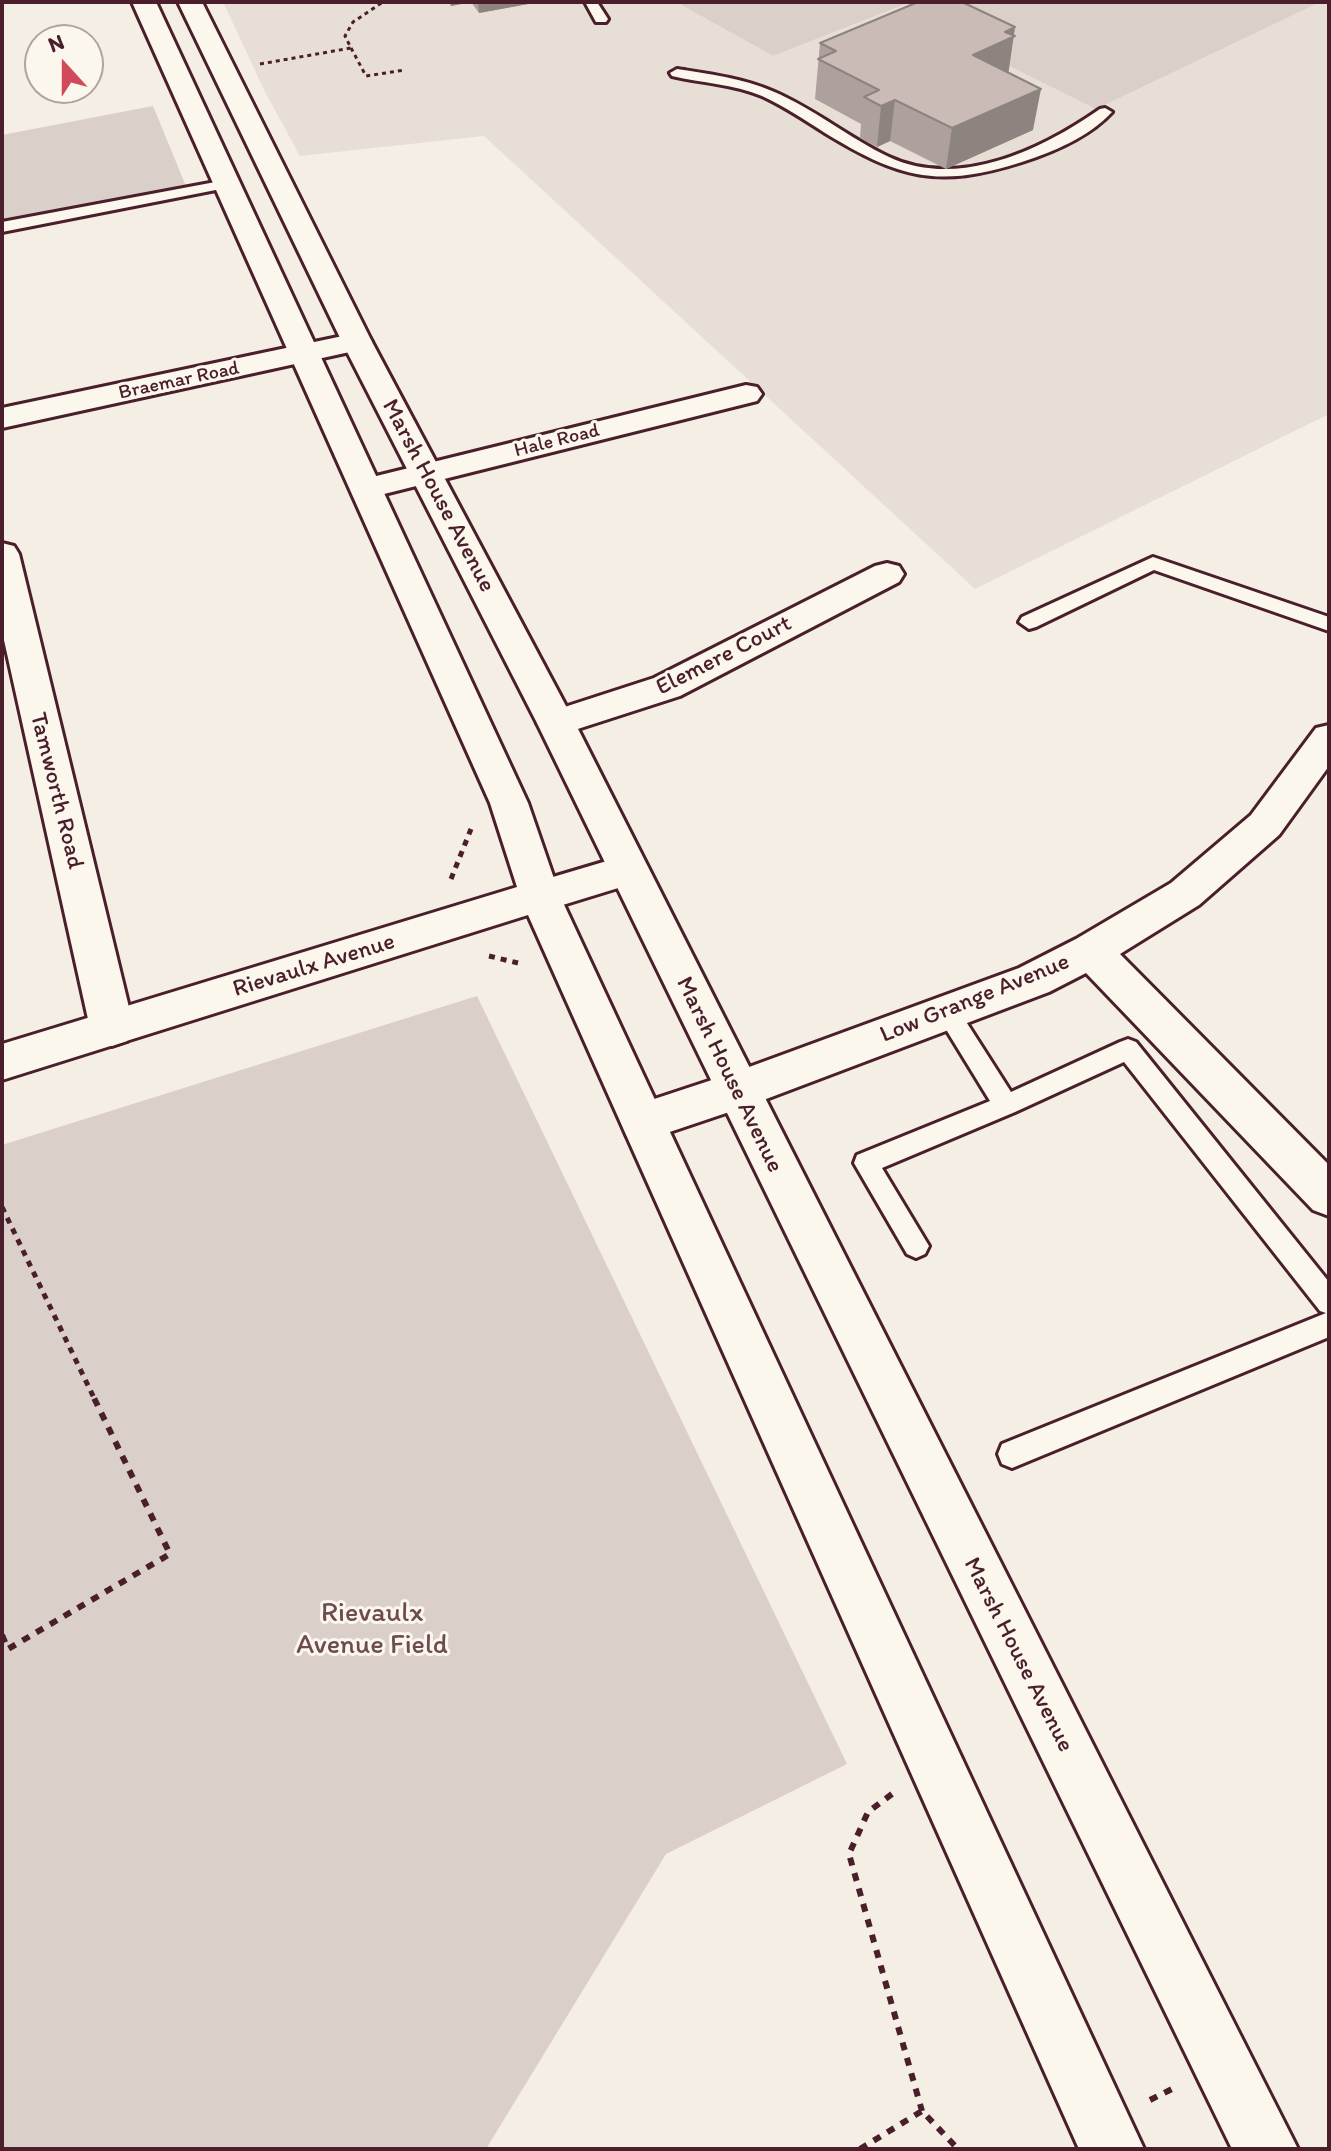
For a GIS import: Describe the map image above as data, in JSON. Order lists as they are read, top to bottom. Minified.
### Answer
{"streets":{"street":["Braemar Road","Hale Road","Marsh House Avenue","Elemere Court","Tamworth Road","Rievaulx Avenue","Low Grange Avenue"]},"crossings":[["Braemar Road","Marsh House Avenue"],["Hale Road","Marsh House Avenue"],["Marsh House Avenue","Elemere Court"],["Marsh House Avenue","Rievaulx Avenue"],["Marsh House Avenue","Low Grange Avenue"],["Tamworth Road","Rievaulx Avenue"]],"parks":["Rievaulx Avenue Field"],"north":"top"}
